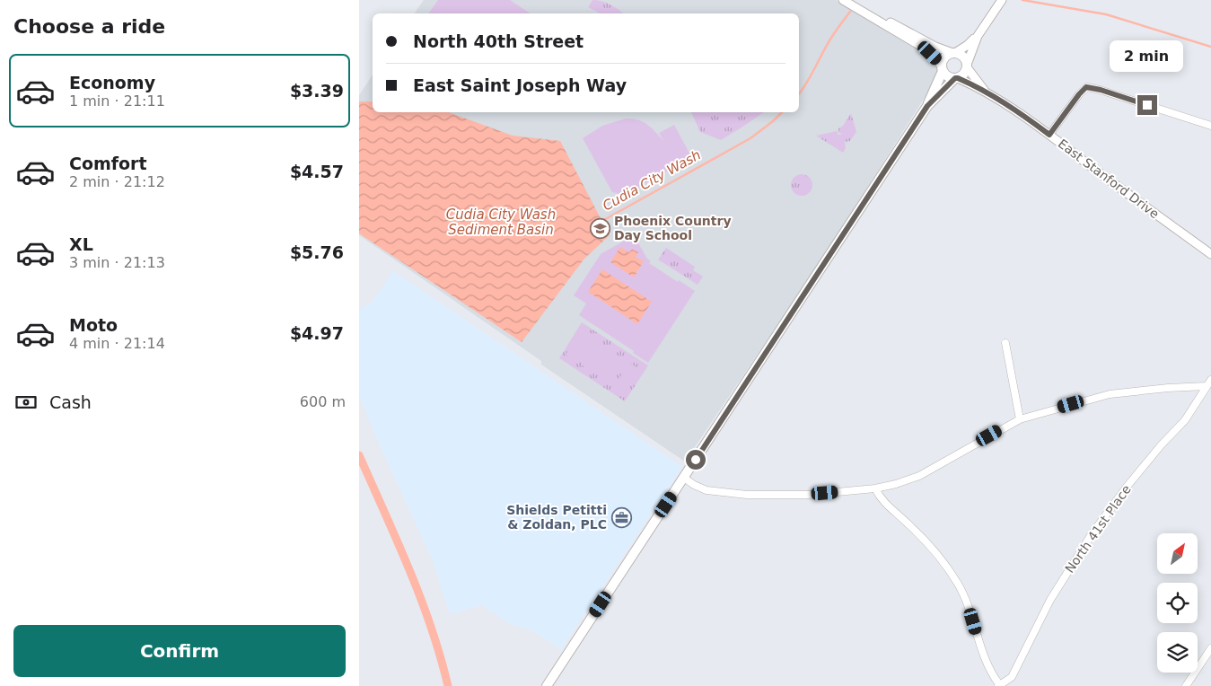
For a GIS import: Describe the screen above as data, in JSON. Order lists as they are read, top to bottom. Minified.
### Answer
{"streets":{"street":["East Stanford Drive","North 41st Place"]},"water":["Cudia City Wash","Cudia City Wash Sediment Basin"],"places":{"school or university":["Phoenix Country Day School"],"office":["Shields Petitti & Zoldan, PLC"]},"north":"top right","page":{"heading":"Choose a ride","banner":["North 40th Street","East Saint Joseph Way"],"bubble":"2 min","list":[{"name":"Economy","note":"1 min · 21:11","value":"$3.39"},{"name":"Comfort","note":"2 min · 21:12","value":"$4.57"},{"name":"XL","note":"3 min · 21:13","value":"$5.76"},{"name":"Moto","note":"4 min · 21:14","value":"$4.97"}],"pay":["Cash","600 m"],"buttons":"Confirm"}}
